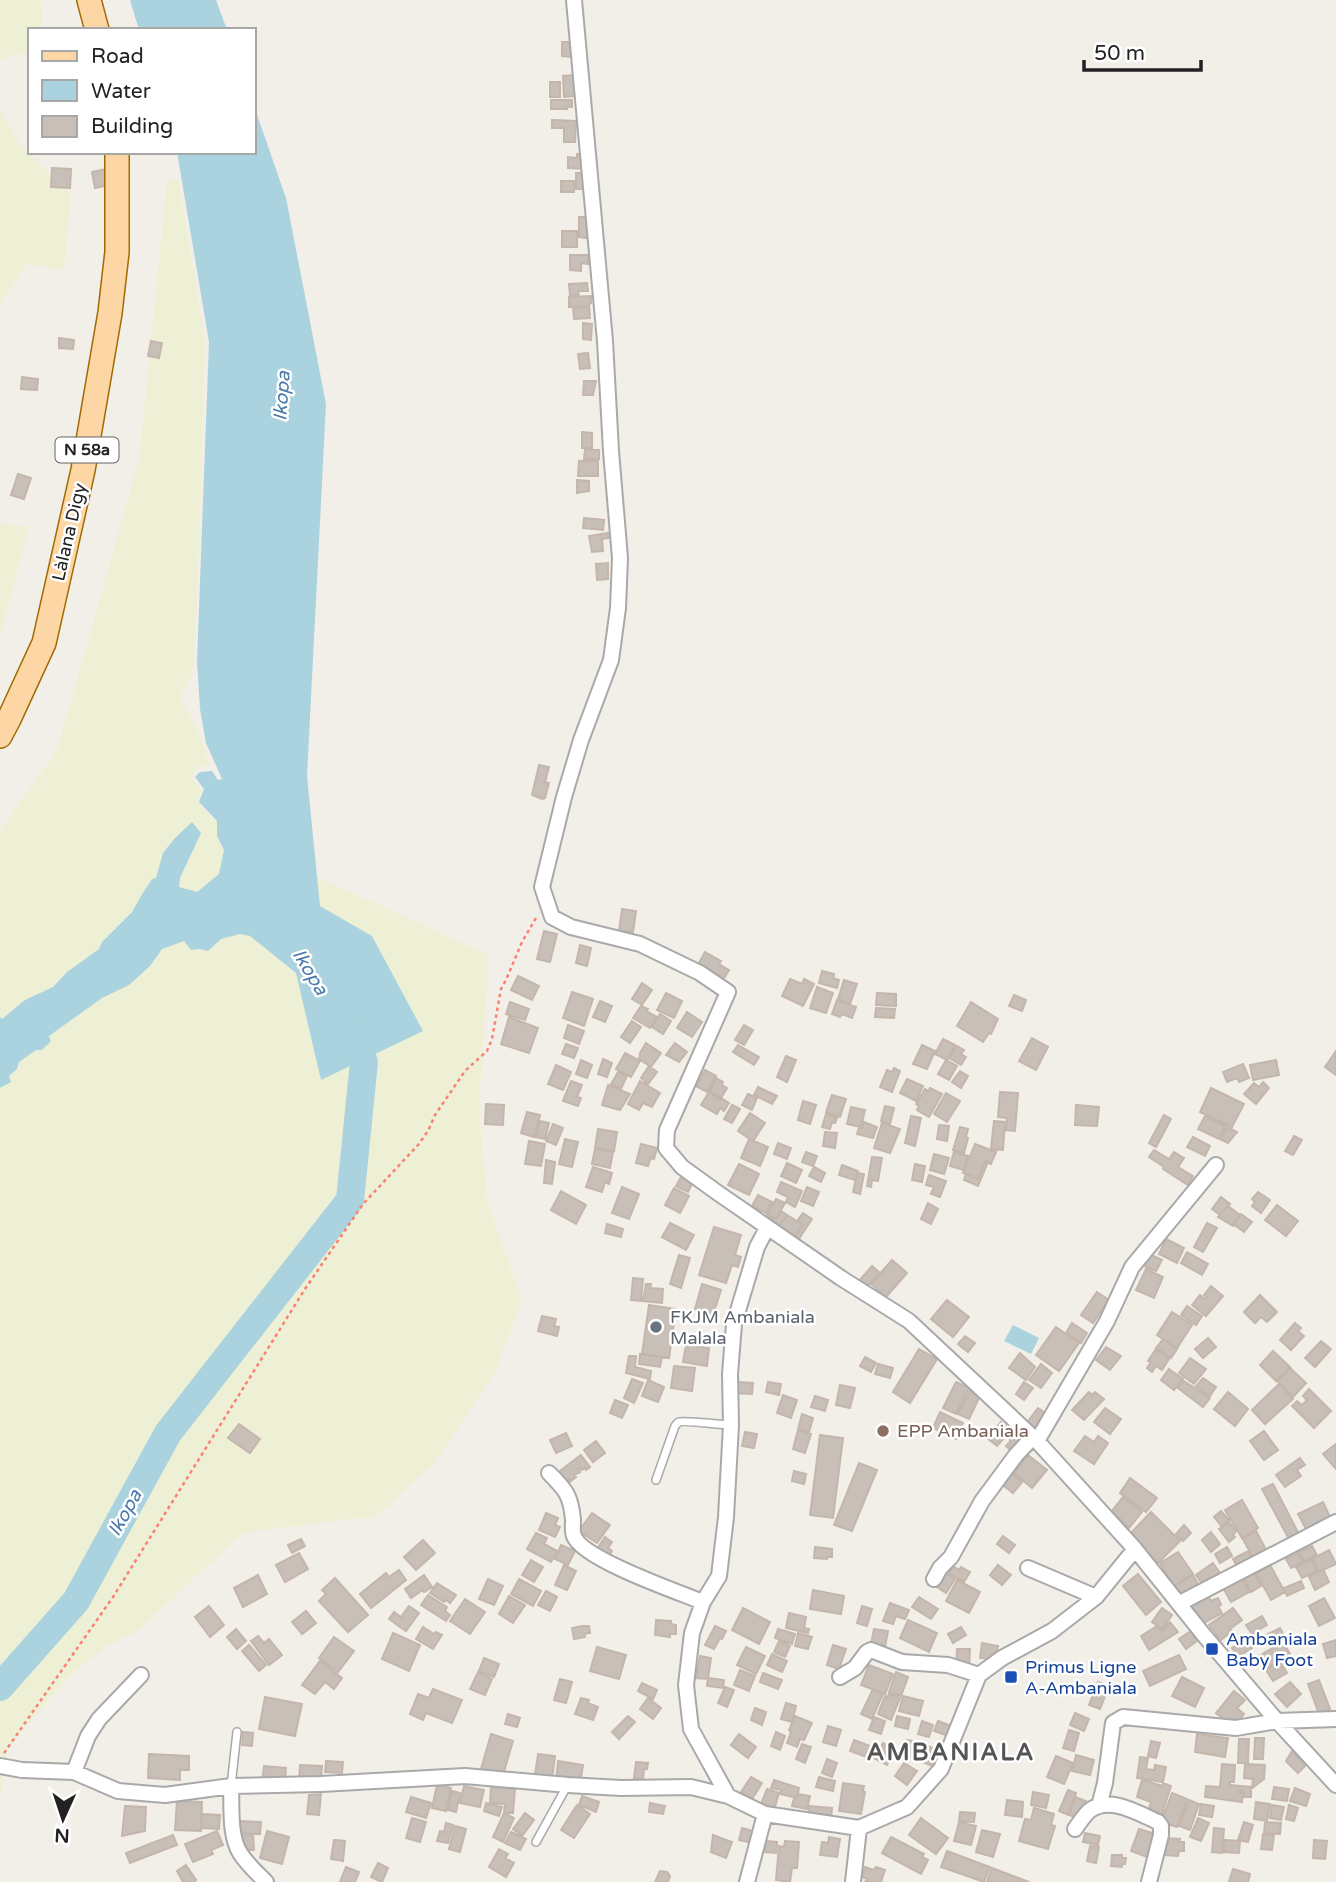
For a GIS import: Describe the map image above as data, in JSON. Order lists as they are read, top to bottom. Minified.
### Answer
{"streets":{"main road":["N 58a","Làlana Digy"]},"districts":["AMBANIALA"],"water":["Ikopa"],"places":{"other":["FKJM Ambaniala Malala","EPP Ambaniala"],"transit":["Ambaniala Baby Foot","Primus Ligne A-Ambaniala"]},"legend":["Road","Water","Building"],"scale_bar":"50 m","north":"bottom"}
